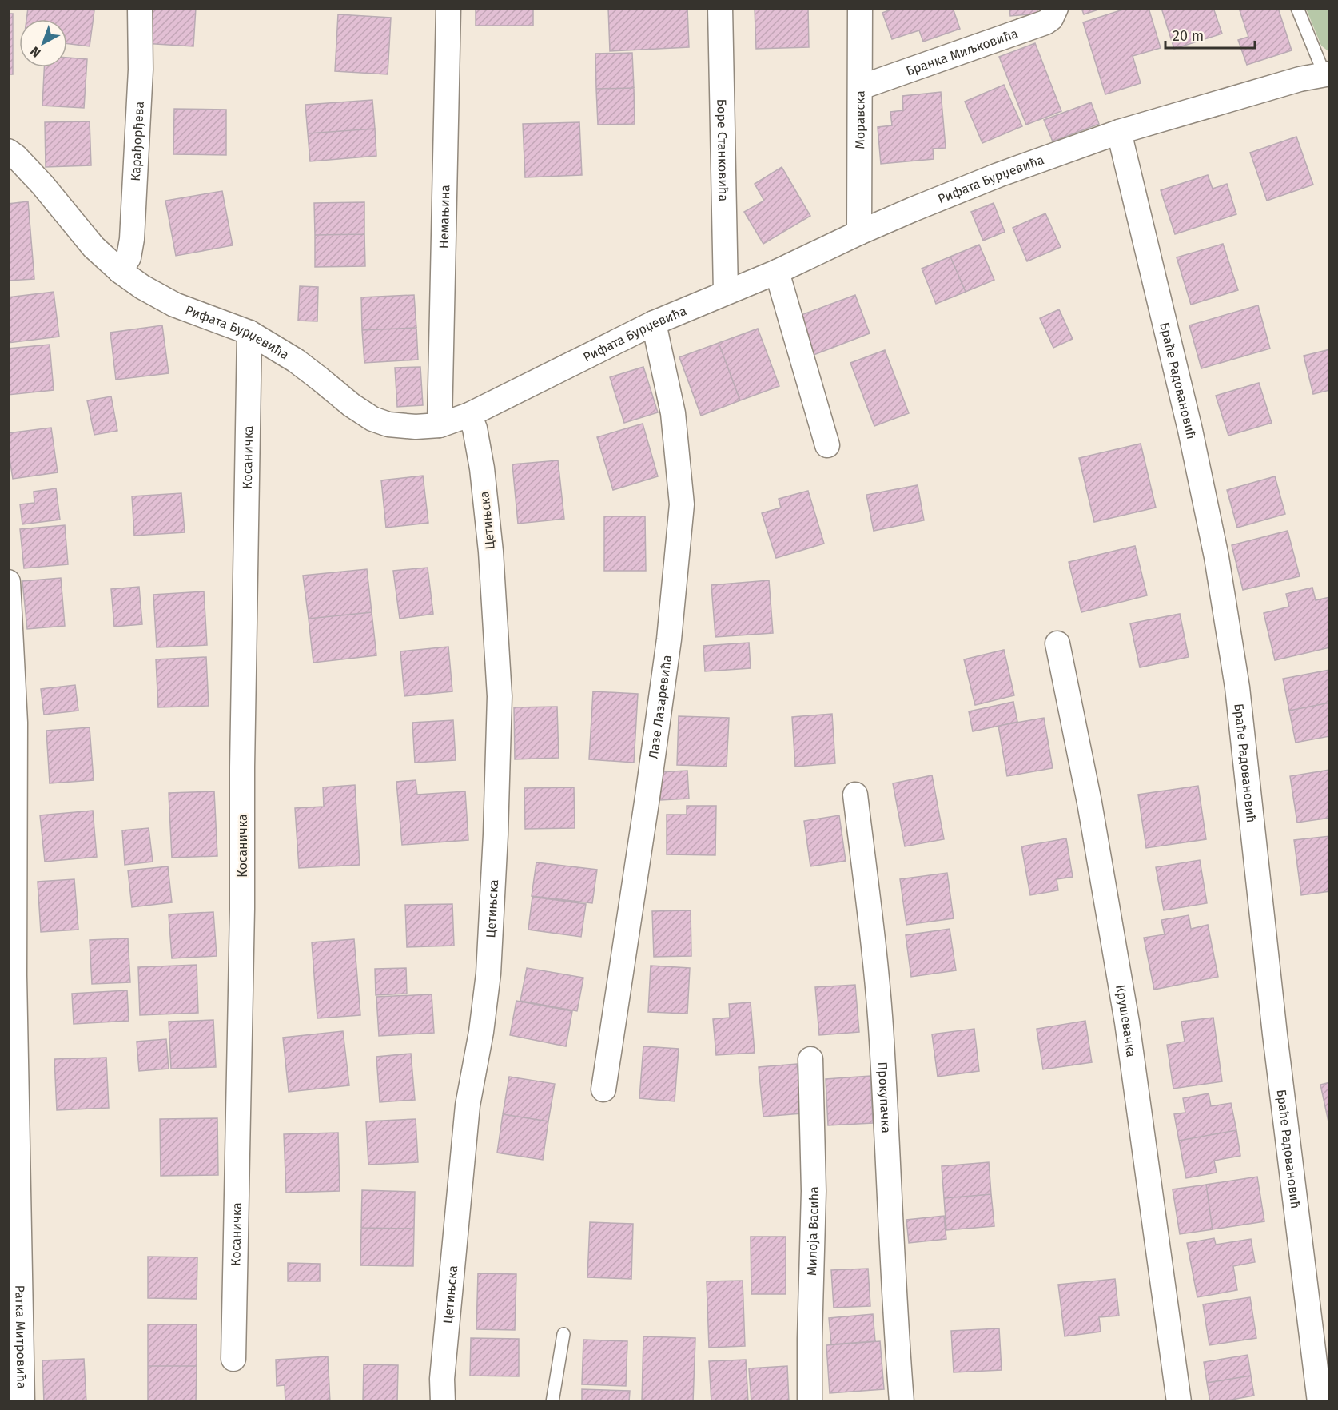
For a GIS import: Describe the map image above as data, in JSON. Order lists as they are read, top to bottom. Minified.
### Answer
{"streets":{"street":["Бранка Миљковића","Моравска","Карађорђева","Боре Станковића","Рифата Бурџевића","Немањина","Браће Радовановић","Косаничка","Цетињска","Лазе Лазаревића","Крушевачка","Прокупачка","Милоја Васића","Ратка Митровића"]},"crossings":[["Бранка Миљковића","Моравска"],["Моравска","Рифата Бурџевића"],["Карађорђева","Рифата Бурџевића"],["Боре Станковића","Рифата Бурџевића"],["Рифата Бурџевића","Немањина"],["Рифата Бурџевића","Браће Радовановић"],["Рифата Бурџевића","Косаничка"],["Рифата Бурџевића","Цетињска"],["Рифата Бурџевића","Лазе Лазаревића"]],"scale_bar":"20 m","north":"bottom left"}
